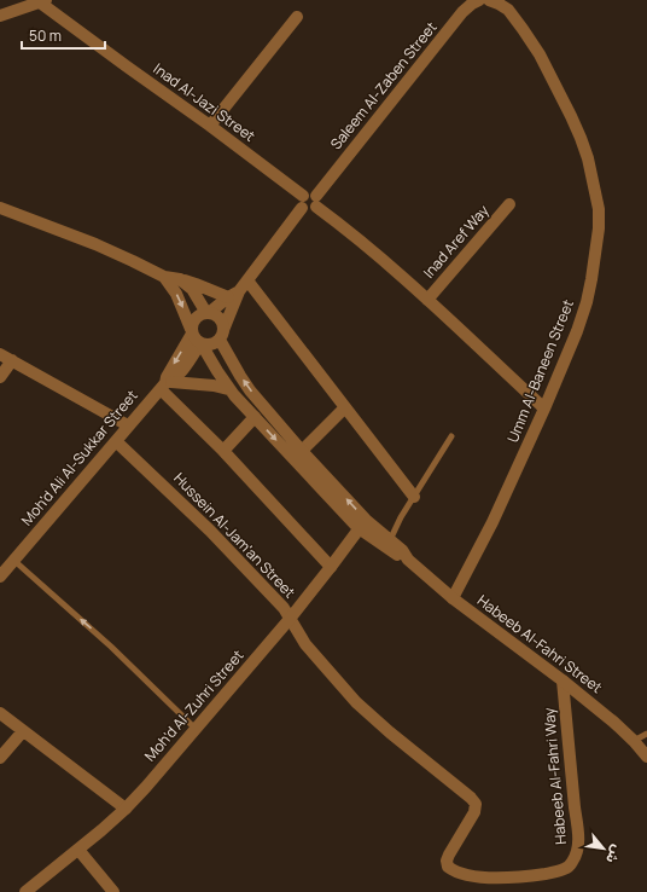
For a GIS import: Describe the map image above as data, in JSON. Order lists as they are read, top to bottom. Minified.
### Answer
{"streets":{"street":["Saleem Al-Zaben Street","Inad Al-Jazi Street","Inad Aref Way","Umm Al-Baneen Street","Moh'd Ali Al-Sukkar Street","Hussein Al-Jam'an Street","Habeeb Al-Fahri Street","Moh'd Al-Zuhri Street","Habeeb Al-Fahri Way"]},"crossings":[["Umm Al-Baneen Street","Habeeb Al-Fahri Street"],["Moh'd Ali Al-Sukkar Street","Hussein Al-Jam'an Street"],["Moh'd Ali Al-Sukkar Street","Habeeb Al-Fahri Street"],["Hussein Al-Jam'an Street","Moh'd Al-Zuhri Street"],["Hussein Al-Jam'an Street","Habeeb Al-Fahri Way"],["Habeeb Al-Fahri Street","Moh'd Al-Zuhri Street"],["Habeeb Al-Fahri Street","Habeeb Al-Fahri Way"]],"scale_bar":"50 m","north":"bottom right"}
